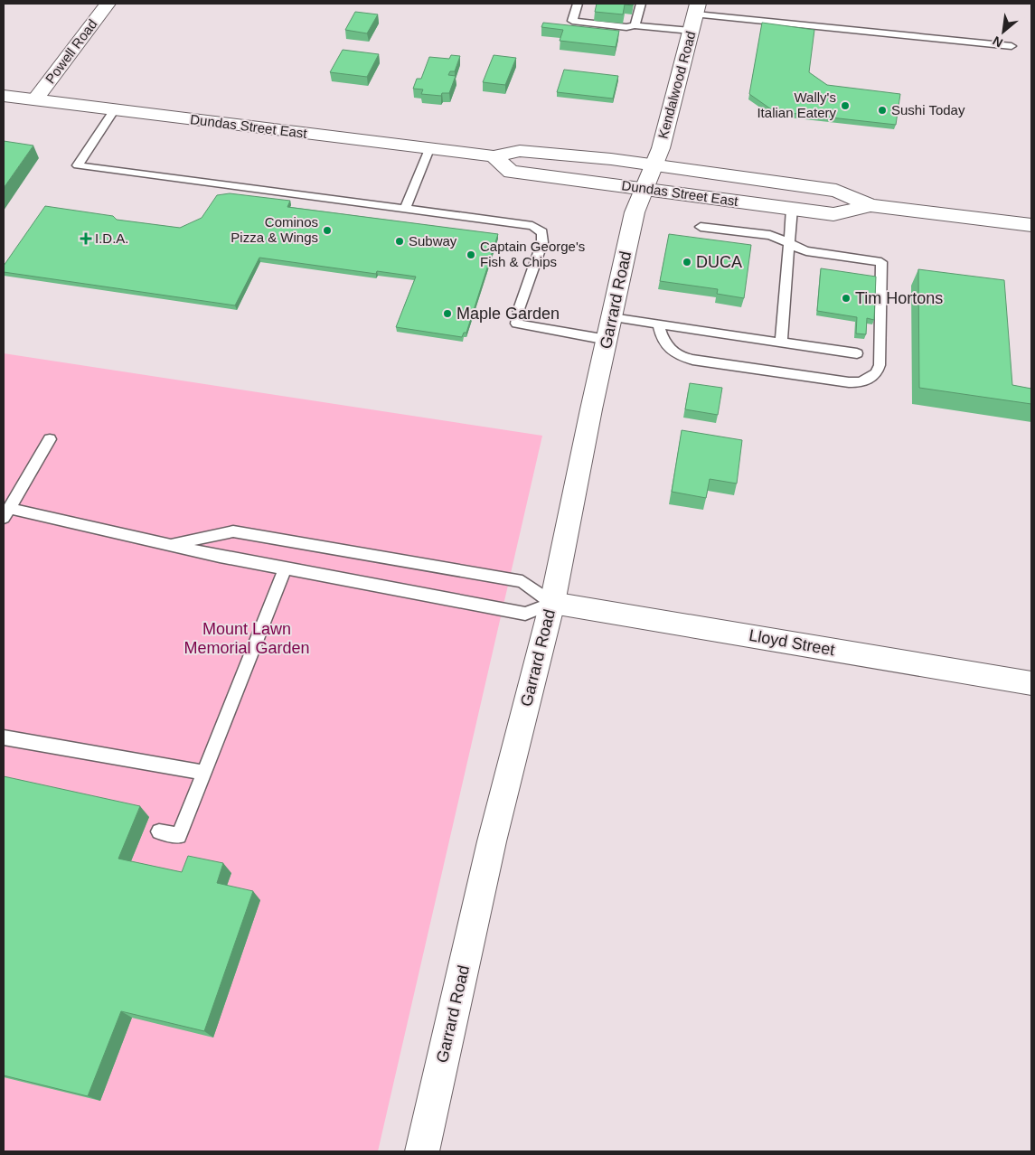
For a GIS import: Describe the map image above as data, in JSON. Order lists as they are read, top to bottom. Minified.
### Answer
{"streets":{"street":["Powell Road","Kendalwood Road","Dundas Street East","Garrard Road","Lloyd Street"]},"crossings":[["Powell Road","Dundas Street East"],["Kendalwood Road","Dundas Street East"],["Kendalwood Road","Garrard Road"],["Dundas Street East","Garrard Road"],["Garrard Road","Lloyd Street"]],"parks":["Mount Lawn Memorial Garden"],"places":{"other":["Wally's Italian Eatery","Sushi Today","Cominos Pizza & Wings","Subway","Captain George's Fish & Chips","DUCA","Tim Hortons","Maple Garden"],"health":["I.D.A."]},"north":"bottom left"}
